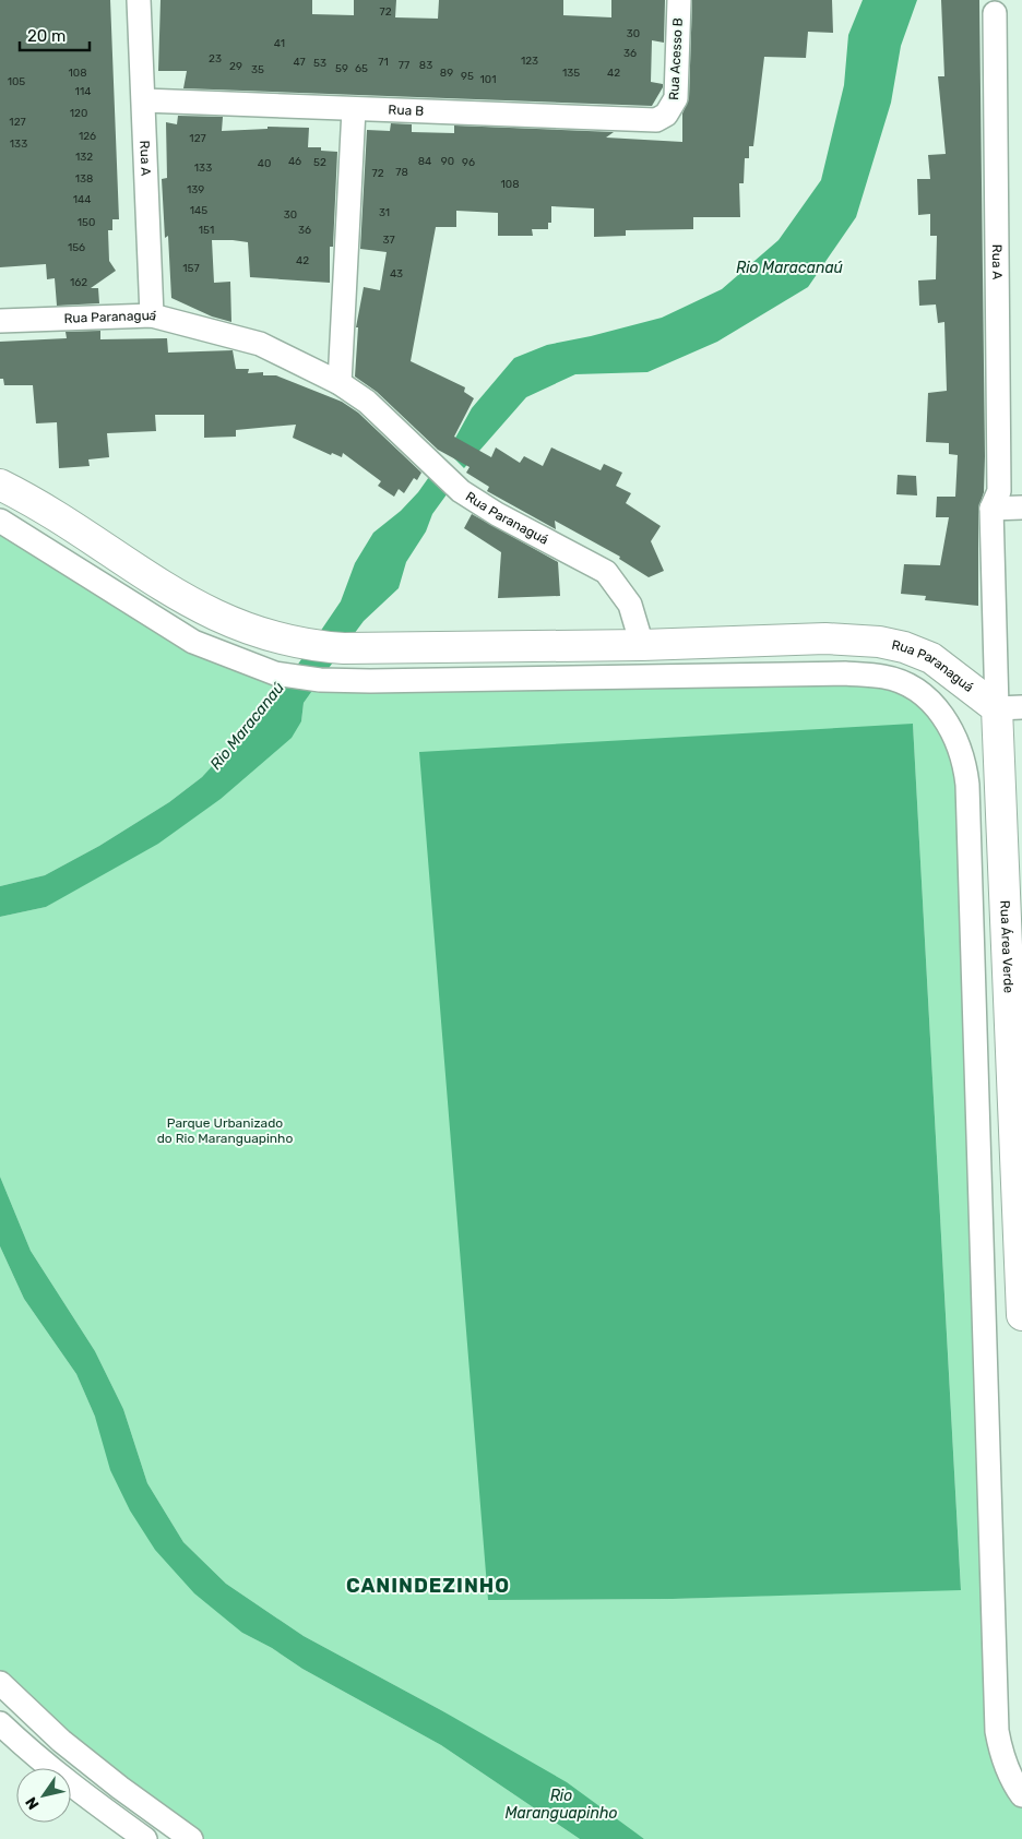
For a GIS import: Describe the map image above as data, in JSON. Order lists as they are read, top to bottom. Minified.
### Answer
{"streets":{"main road":["Rua Paranaguá","Rua Área Verde"],"street":["Rua Acesso B","Rua B","Rua A"]},"crossings":[["Rua Acesso B","Rua B"],["Rua B","Rua A"],["Rua A","Rua Paranaguá"],["Rua A","Rua Área Verde"],["Rua Paranaguá","Rua Área Verde"]],"districts":["CANINDEZINHO"],"water":["Rio Maracanaú","Rio Maranguapinho"],"parks":["Parque Urbanizado do Rio Maranguapinho"],"house_numbers":["72","30","41","36","23","123","47","71","53","77","83","29","59","65","35","108","89","135","42","95","101","105","114","120","127","126","127","133","132","46","84","90","52","96","40","133","78","72","138","108","139","144","145","31","30","150","151","36","37","156","42","157","43","162"],"scale_bar":"20 m","north":"bottom left"}
